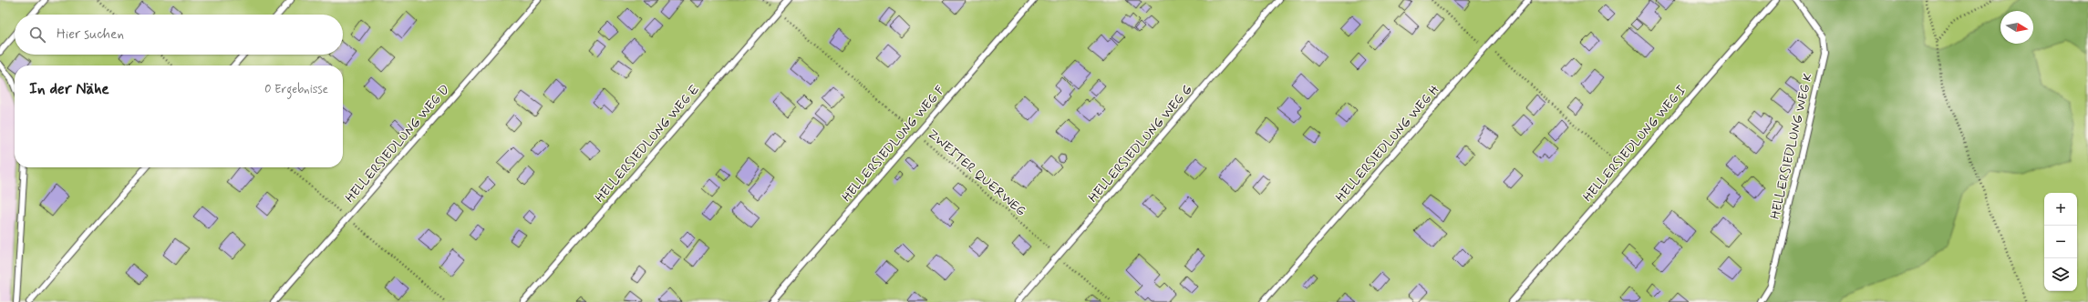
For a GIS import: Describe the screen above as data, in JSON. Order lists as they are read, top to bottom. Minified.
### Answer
{"streets":{"lane":["HELLERSIEDLUNG WEG D","HELLERSIEDLUNG WEG E","HELLERSIEDLUNG WEG F","HELLERSIEDLUNG WEG G","HELLERSIEDLUNG WEG H","HELLERSIEDLUNG WEG I","HELLERSIEDLUNG WEG K"],"path":["ZWEITER QUERWEG"]},"crossings":[["HELLERSIEDLUNG WEG E","ZWEITER QUERWEG"],["HELLERSIEDLUNG WEG F","ZWEITER QUERWEG"],["HELLERSIEDLUNG WEG G","ZWEITER QUERWEG"]],"north":"right","page":{"search":"Hier suchen","heading":["In der Nähe","0 Ergebnisse"],"map_buttons":["+","−"]}}
